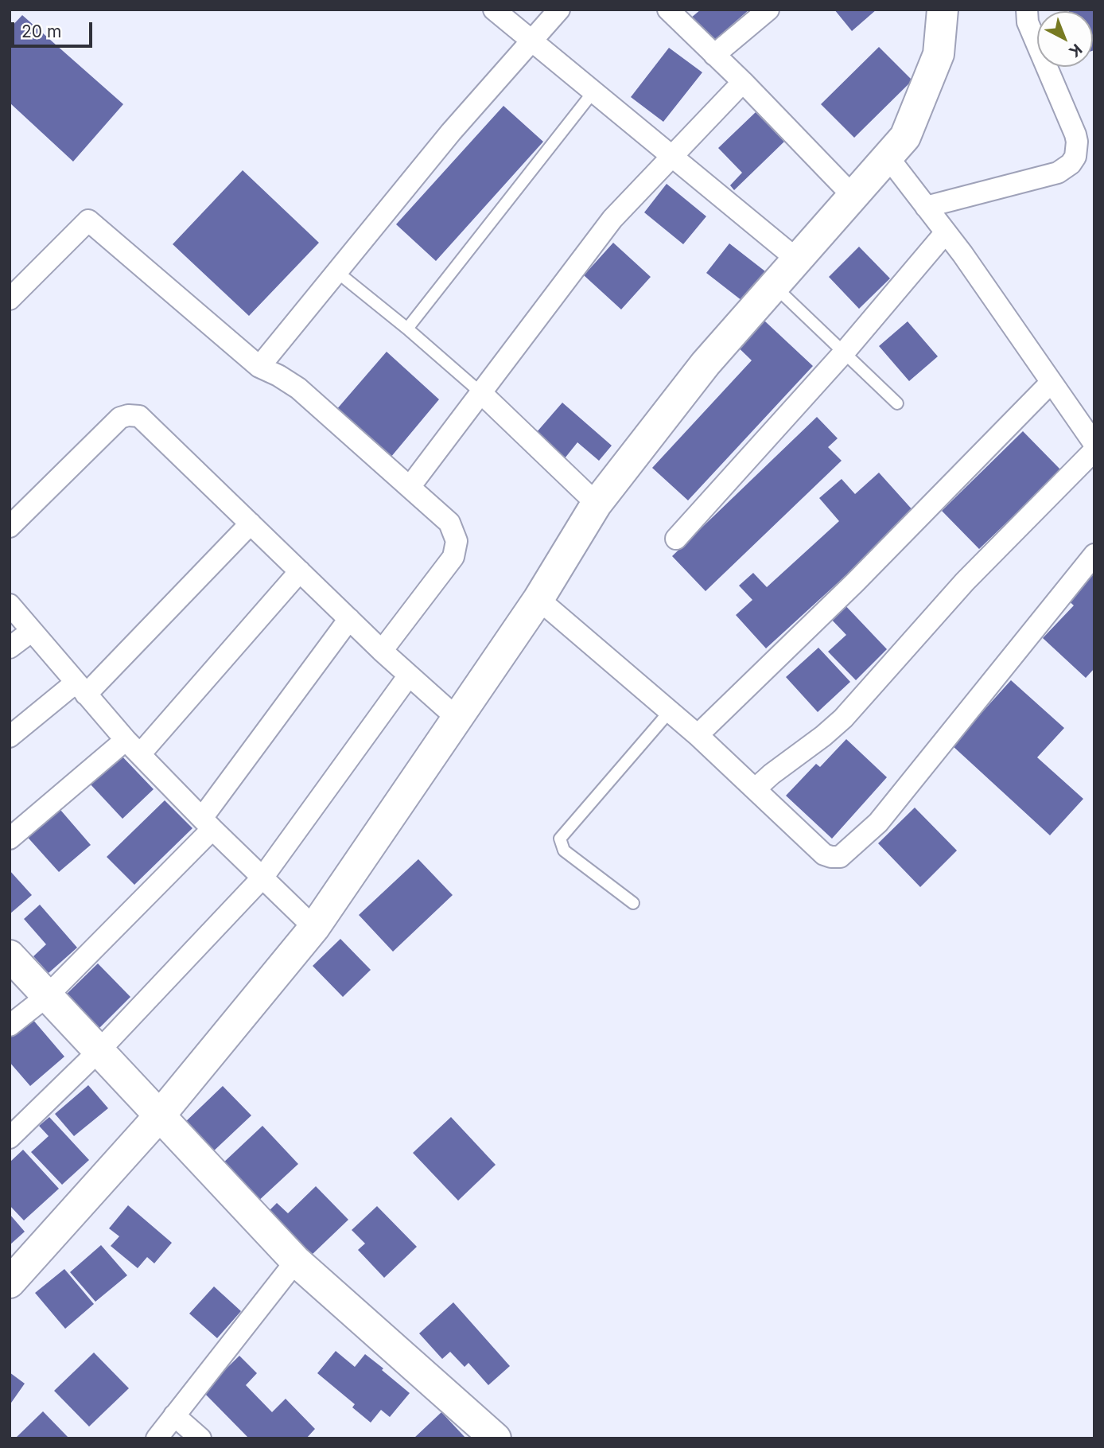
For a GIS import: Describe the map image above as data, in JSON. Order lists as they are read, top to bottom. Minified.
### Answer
{"scale_bar":"20 m","north":"bottom right"}
